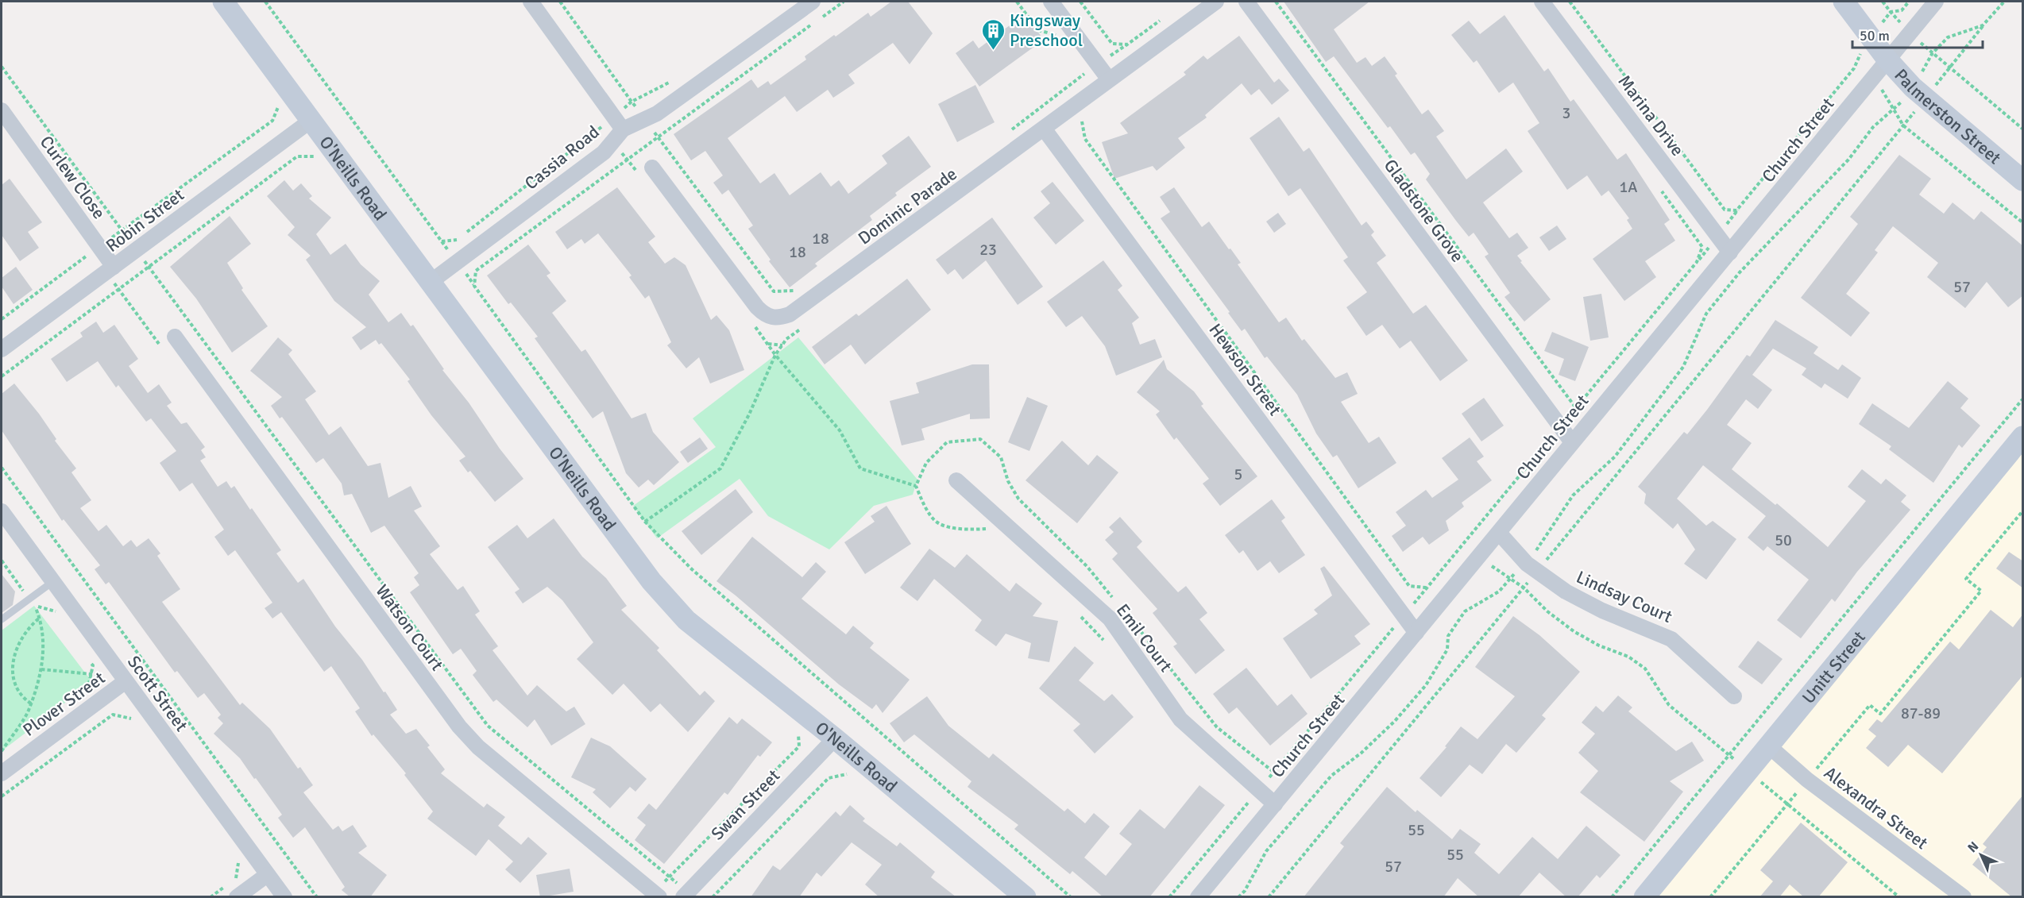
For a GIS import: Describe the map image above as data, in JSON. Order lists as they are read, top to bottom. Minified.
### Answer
{"streets":{"street":["Marina Drive","Palmerston Street","Church Street","Cassia Road","Curlew Close","O'Neills Road","Dominic Parade","Gladstone Grove","Robin Street","Hewson Street","Lindsay Court","Watson Court","Emil Court","Unitt Street","Scott Street","Plover Street","Swan Street","Alexandra Street"]},"crossings":[["Marina Drive","Church Street"],["Palmerston Street","Church Street"],["Church Street","Gladstone Grove"],["Church Street","Hewson Street"],["Church Street","Lindsay Court"],["Church Street","Emil Court"],["Cassia Road","O'Neills Road"],["Curlew Close","Robin Street"],["O'Neills Road","Robin Street"],["O'Neills Road","Swan Street"],["Dominic Parade","Hewson Street"],["Unitt Street","Alexandra Street"],["Scott Street","Plover Street"]],"places":{"building":["Kingsway Preschool"]},"house_numbers":["3","1A","18","23","18","57","5","50","87-89","55","55","57"],"scale_bar":"50 m","north":"top left"}
